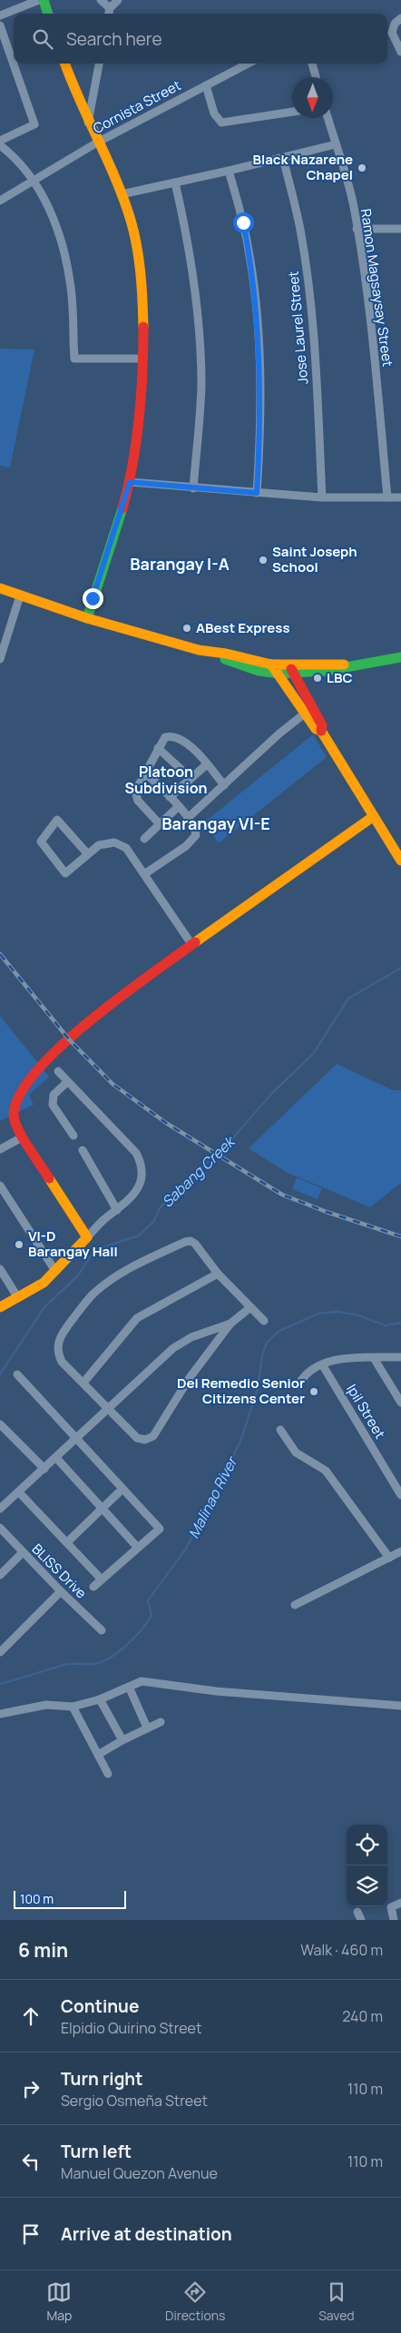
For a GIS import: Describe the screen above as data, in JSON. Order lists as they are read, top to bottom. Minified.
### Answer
{"streets":{"street":["Cornista Street","Ramon Magsaysay Street","Jose Laurel Street","Ipil Street","BLISS Drive"]},"districts":["Barangay I-A","Platoon Subdivision","Barangay VI-E"],"water":["Sabang Creek","Malinao River"],"places":["Black Nazarene Chapel","Saint Joseph School","ABest Express","LBC","VI-D Barangay Hall","Del Remedio Senior Citizens Center"],"scale_bar":"100 m","north":"bottom","page":{"search":"Search here","scale":"100 m","heading":["6 min","Walk · 460 m"],"list":[["Continue","Elpidio Quirino Street","240 m"],["Turn right","Sergio Osmeña Street","110 m"],["Turn left","Manuel Quezon Avenue","110 m"],"Arrive at destination"],"nav":["Map","Directions","Saved"]}}
